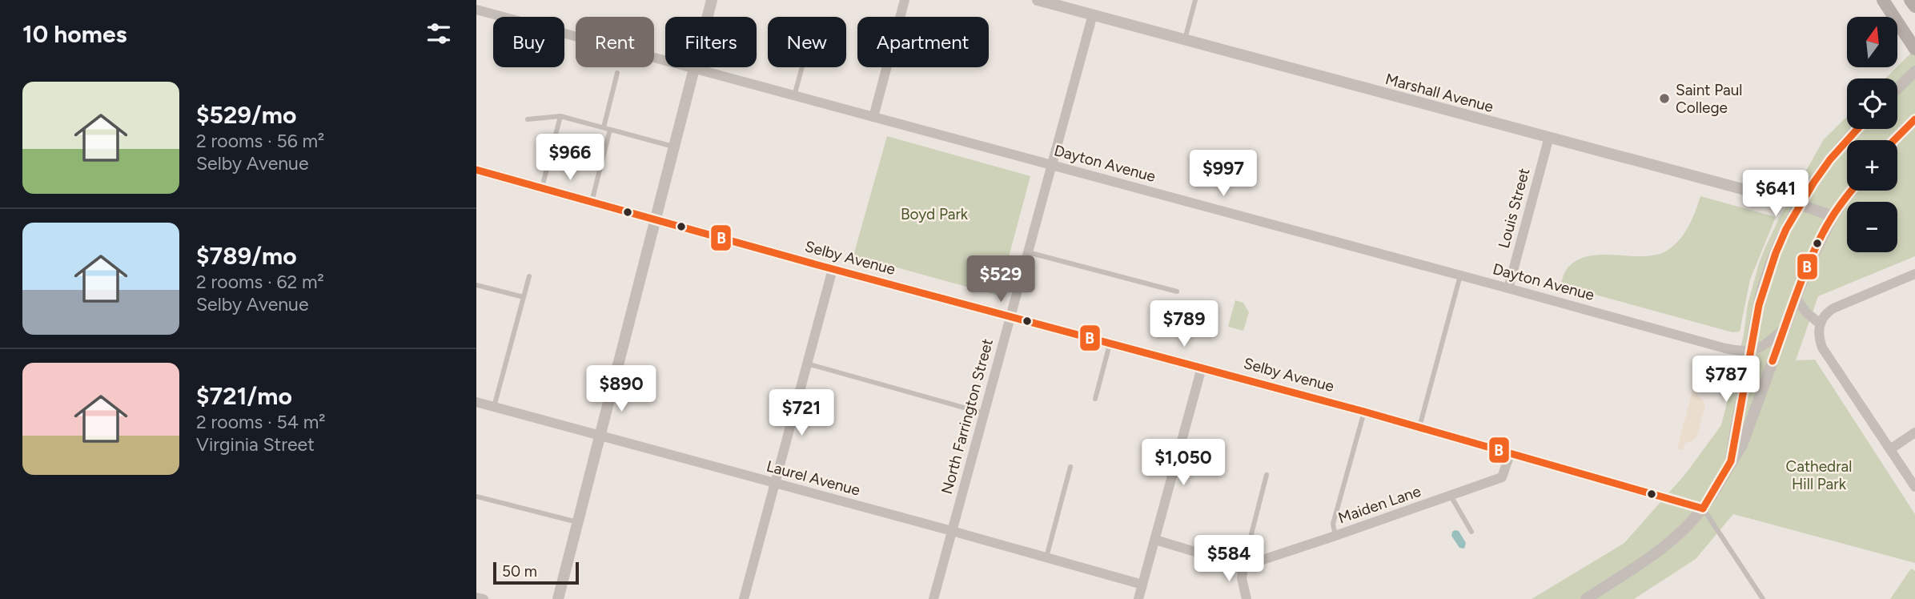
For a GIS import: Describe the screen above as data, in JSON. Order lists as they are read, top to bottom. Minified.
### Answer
{"streets":{"street":["Marshall Avenue","Dayton Avenue","Louis Street","Selby Avenue","North Farrington Street","Laurel Avenue","Maiden Lane"]},"crossings":[["Marshall Avenue","Louis Street"],["Marshall Avenue","North Farrington Street"],["Dayton Avenue","Louis Street"],["Dayton Avenue","North Farrington Street"],["Selby Avenue","North Farrington Street"],["Selby Avenue","Maiden Lane"],["North Farrington Street","Laurel Avenue"]],"parks":["Boyd Park","Cathedral Hill Park"],"places":["Saint Paul College"],"lines":["transit line B"],"scale_bar":"50 m","north":"top","page":{"heading":"10 homes","map_buttons":["+","−"],"chip":["Buy","Rent","Filters","New","Apartment"],"list":[{"name":"$529/mo","note":"2 rooms · 56 m² · Selby Avenue"},{"name":"$789/mo","note":"2 rooms · 62 m² · Selby Avenue"},{"name":"$721/mo","note":"2 rooms · 54 m² · Virginia Street"}],"price":["$966","$997","$641","$529","$789","$787","$890","$721","$1,050","$584"],"scale":"50 m"}}
